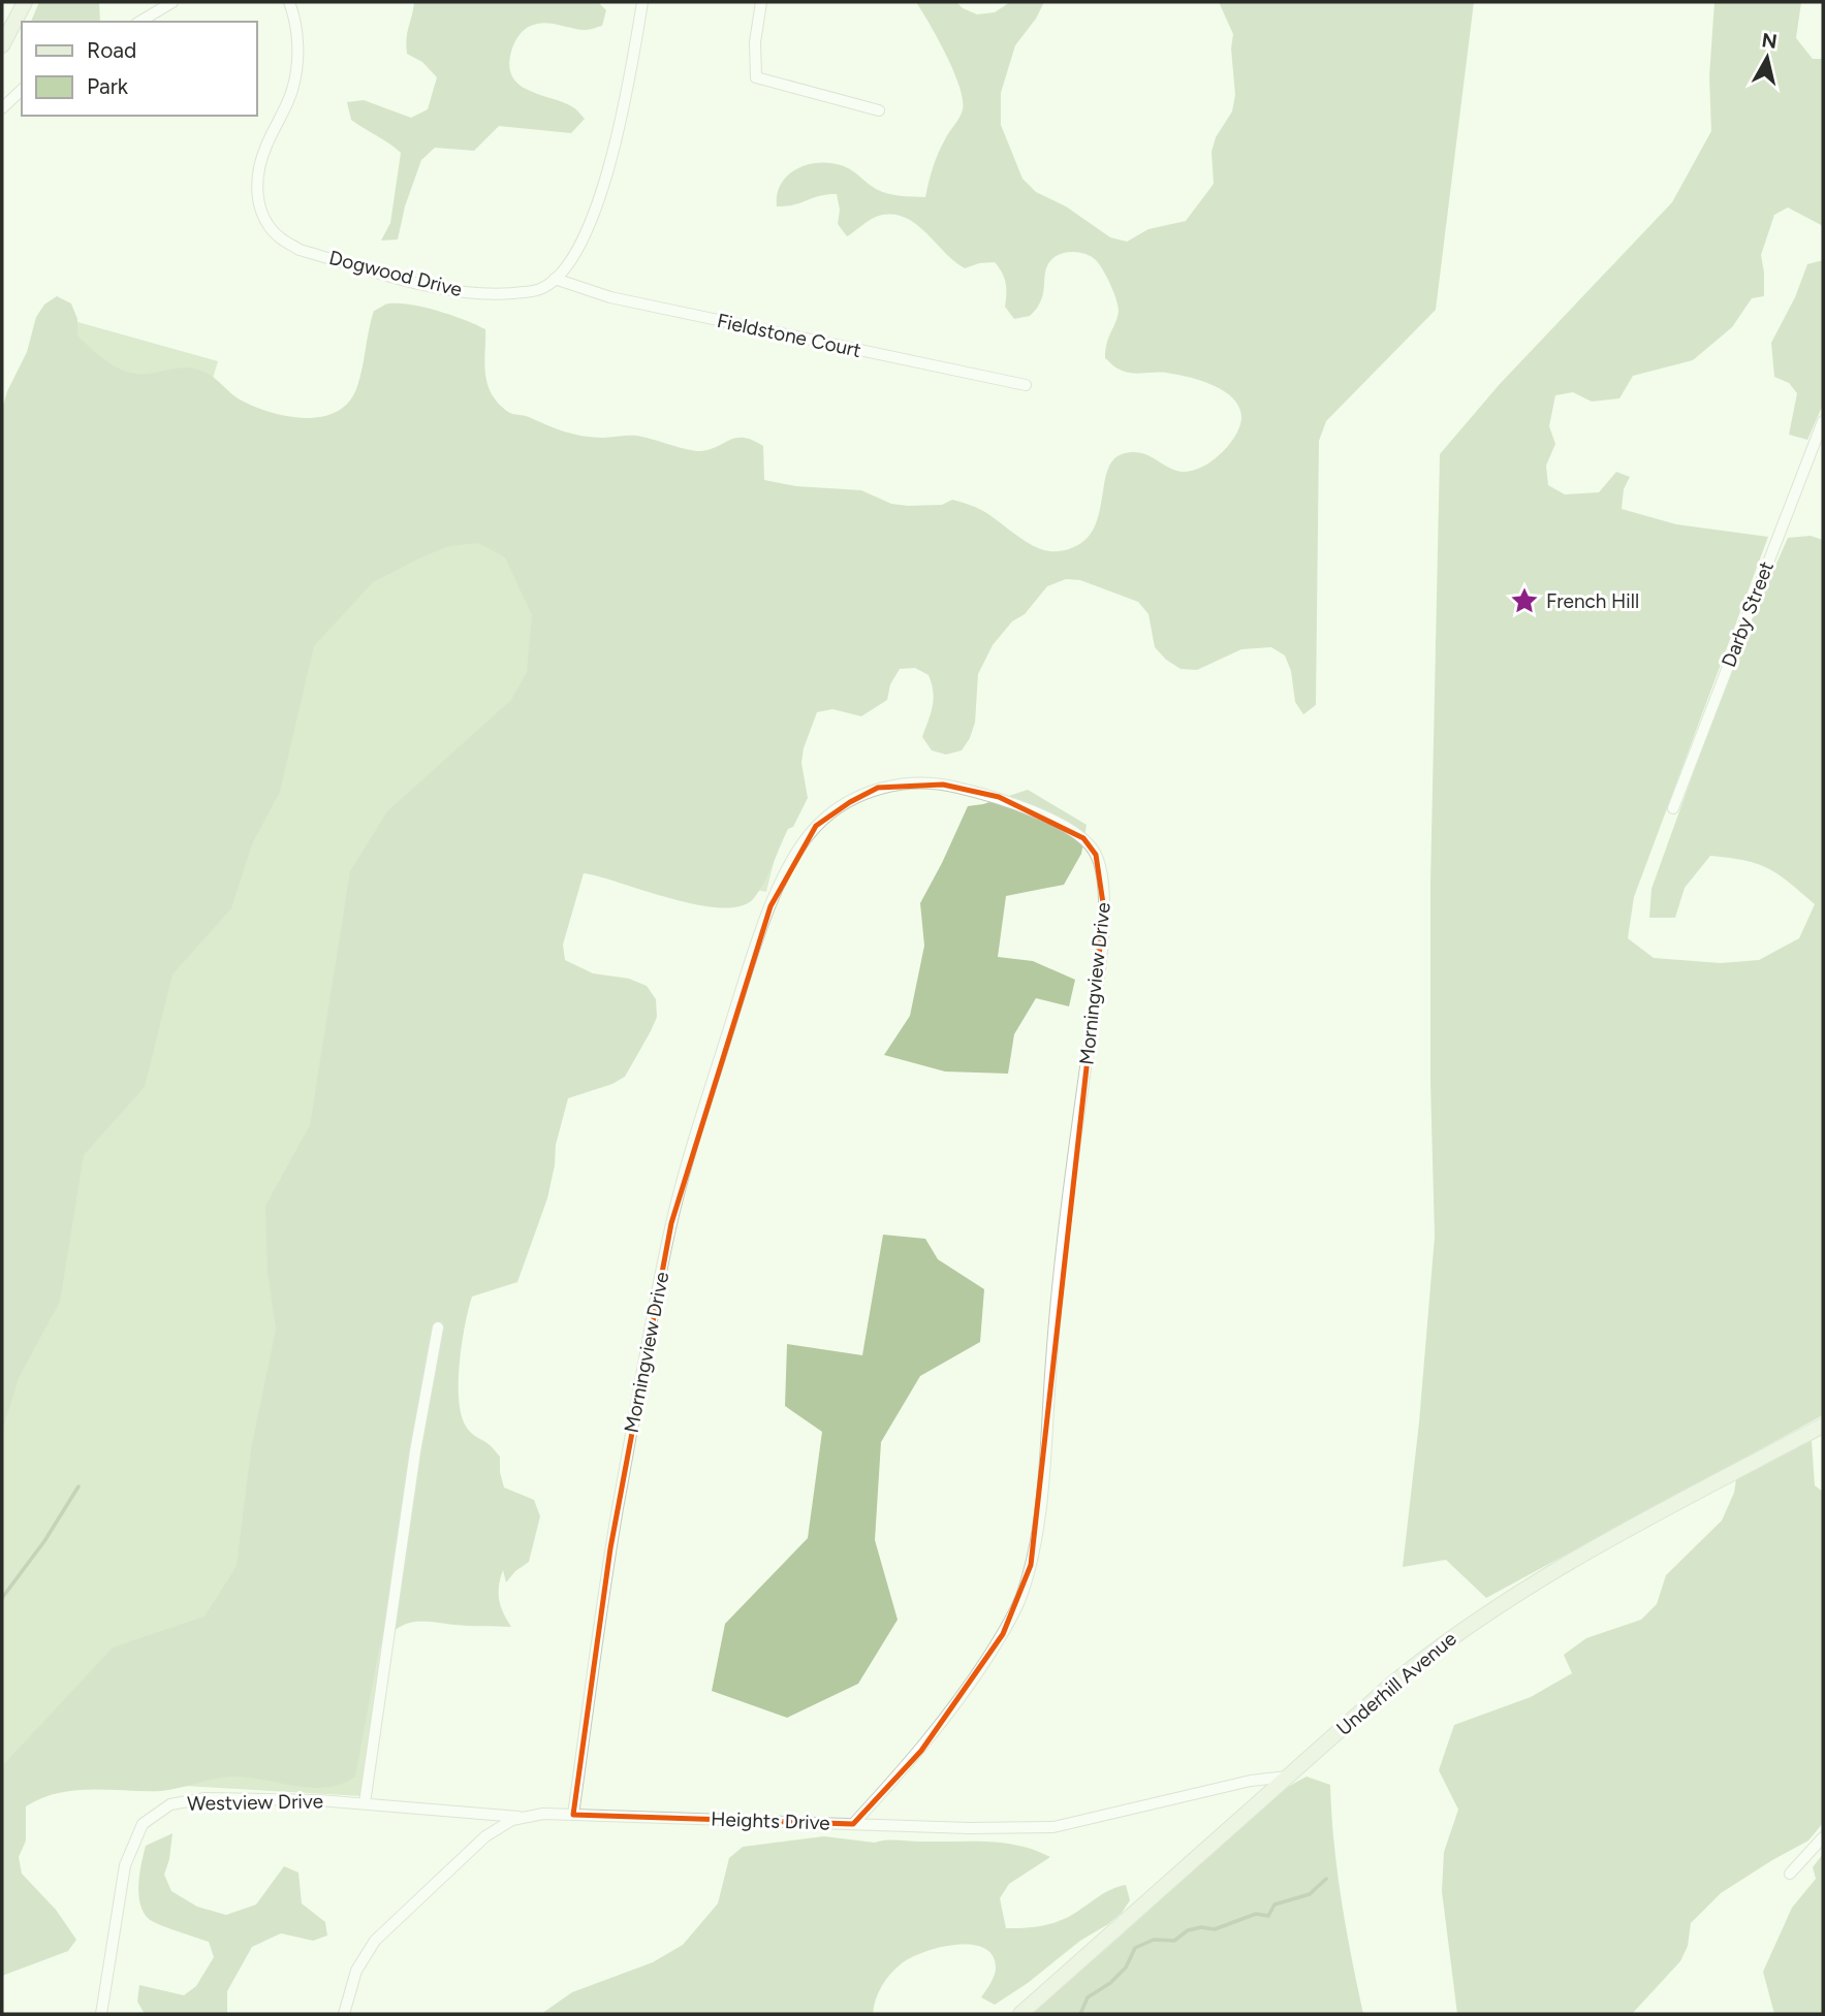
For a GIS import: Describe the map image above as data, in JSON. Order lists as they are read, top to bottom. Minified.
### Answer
{"streets":{"main road":["Underhill Avenue"],"street":["Dogwood Drive","Fieldstone Court","Darby Street","Morningview Drive","Westview Drive","Heights Drive"]},"crossings":[["Dogwood Drive","Fieldstone Court"],["Morningview Drive","Heights Drive"],["Underhill Avenue","Heights Drive"],["Westview Drive","Heights Drive"]],"places":{"place":["French Hill"]},"legend":["Road","Park"],"north":"top"}
